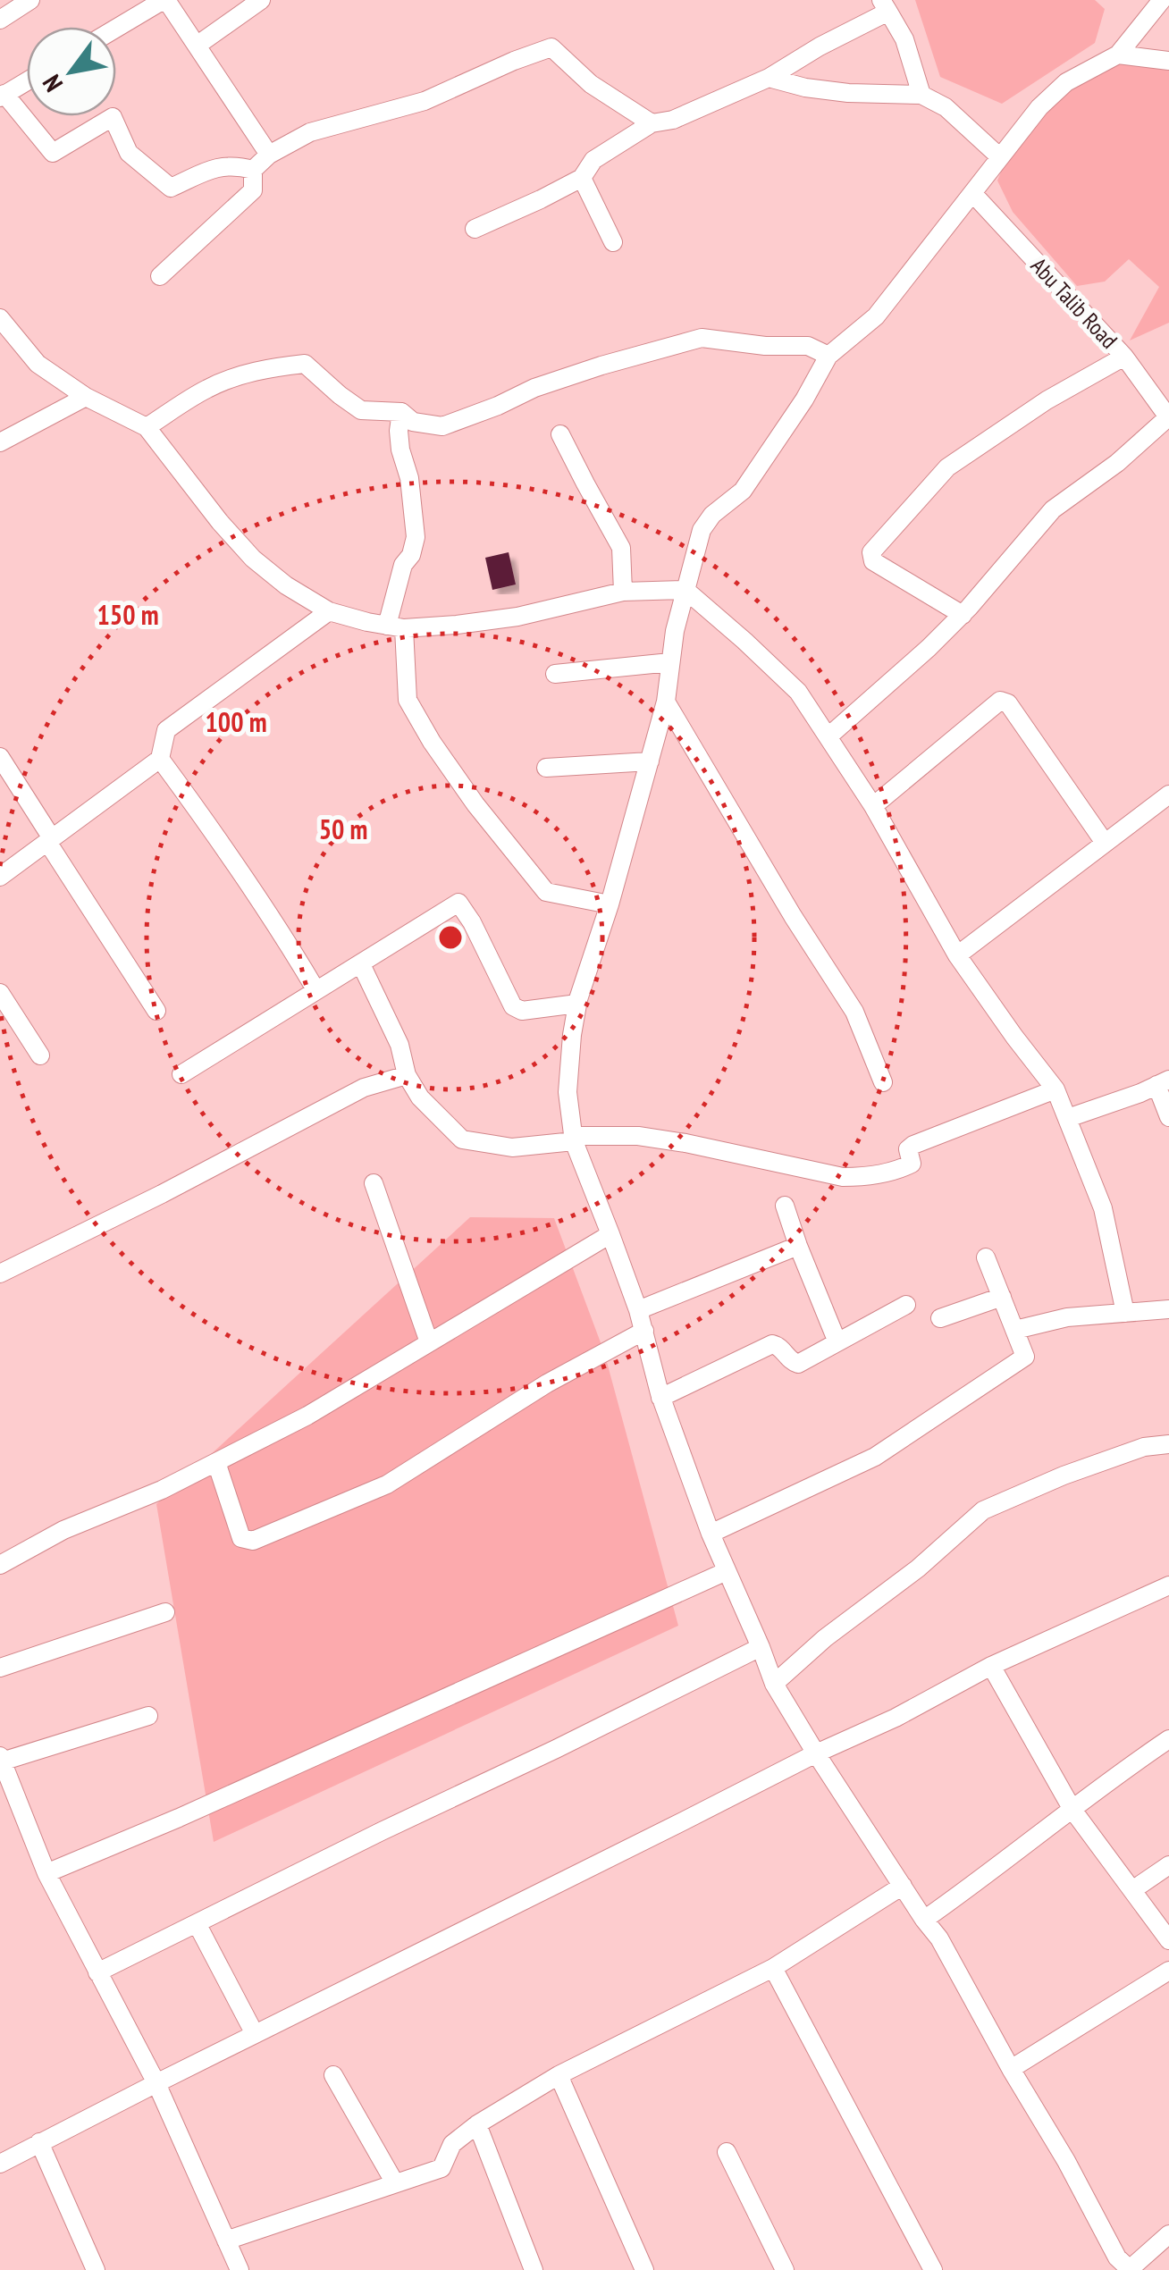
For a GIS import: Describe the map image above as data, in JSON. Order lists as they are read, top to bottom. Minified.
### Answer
{"streets":{"street":["Abu Talib Road"]},"north":"bottom left","rings":["150 m","100 m","50 m"]}
